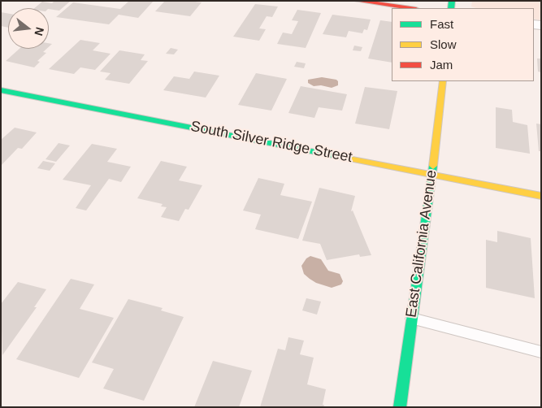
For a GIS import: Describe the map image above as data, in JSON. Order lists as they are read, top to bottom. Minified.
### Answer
{"streets":{"street":["South Silver Ridge Street","East California Avenue"]},"crossings":[["South Silver Ridge Street","East California Avenue"]],"legend":["Fast","Slow","Jam"],"north":"right"}
